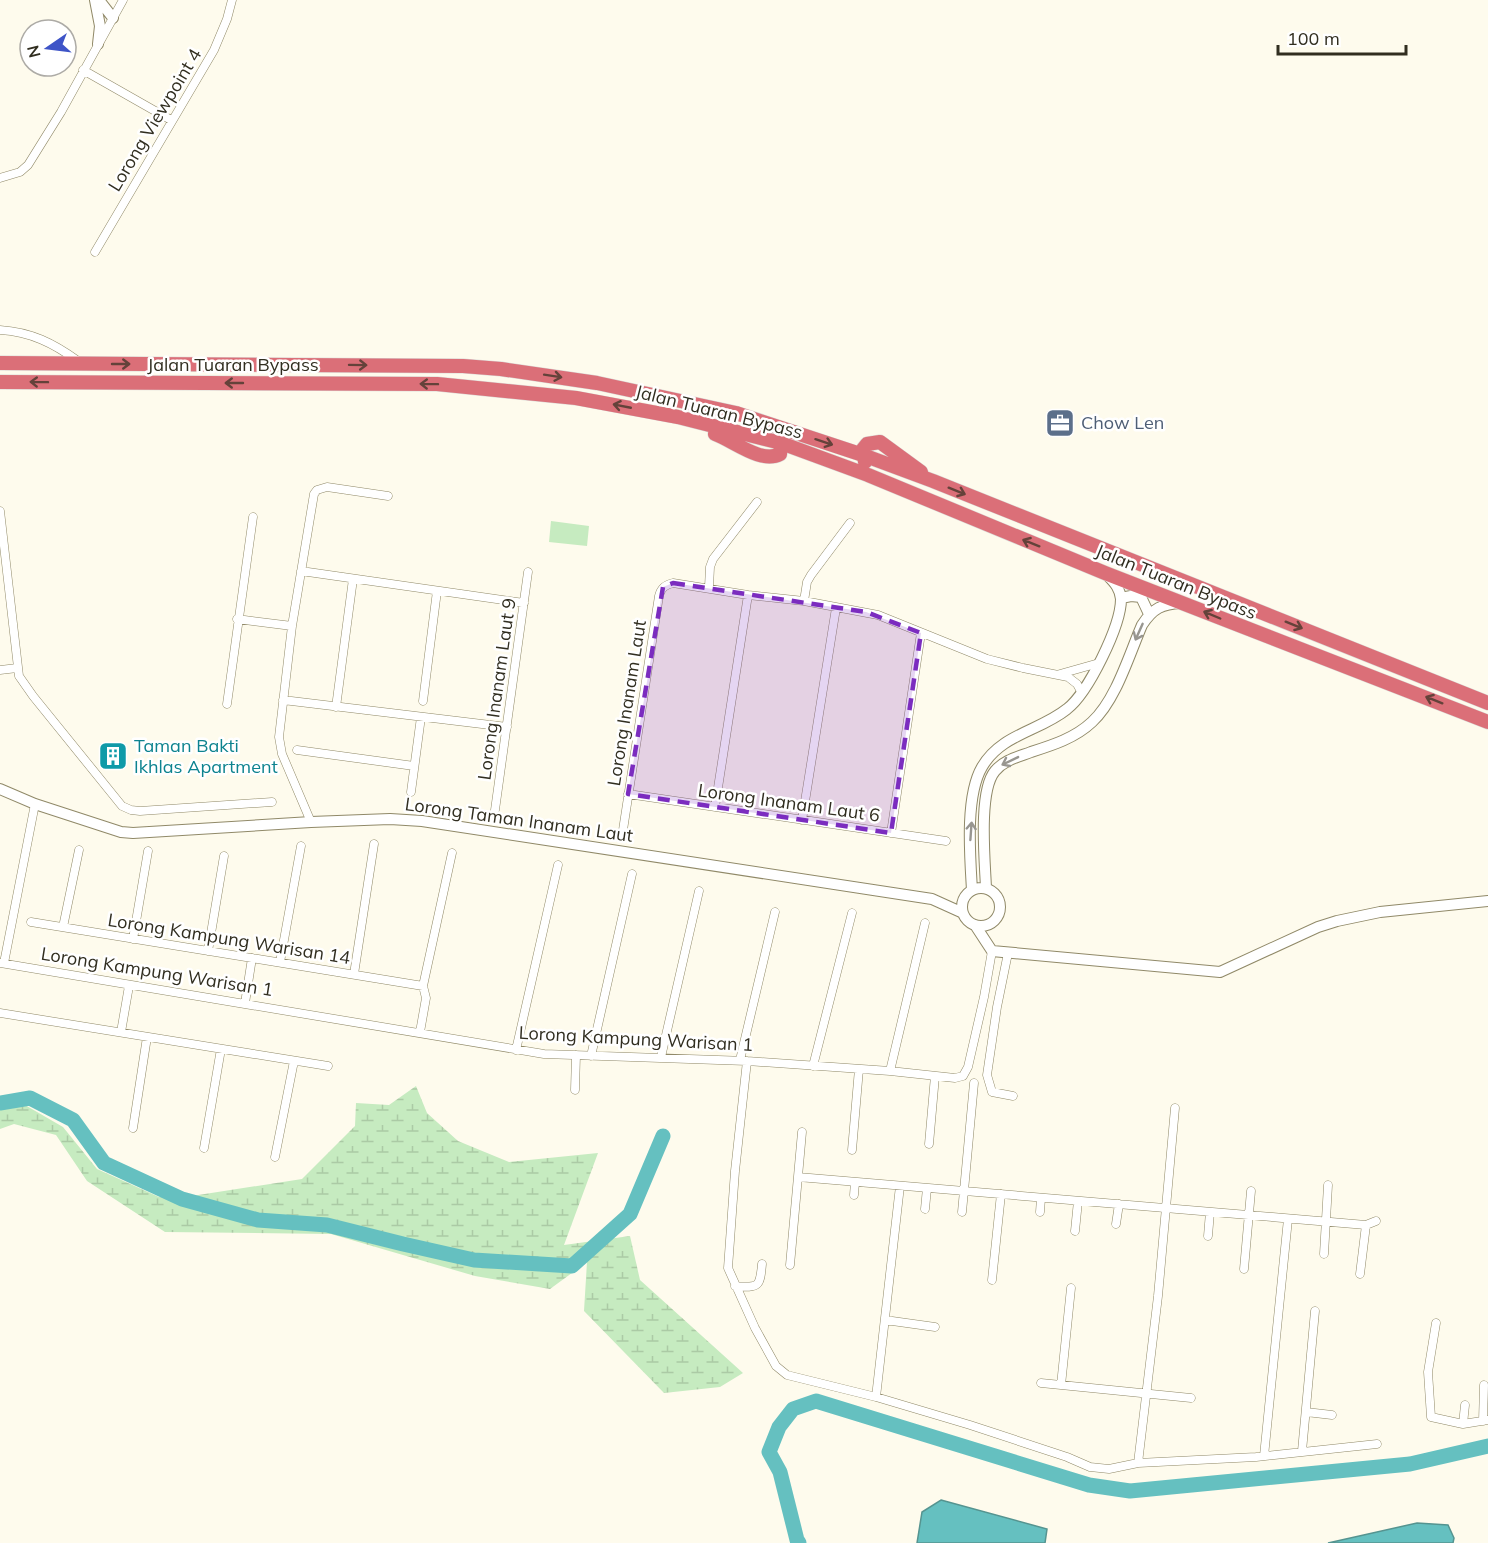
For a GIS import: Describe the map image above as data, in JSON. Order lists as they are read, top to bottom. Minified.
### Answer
{"streets":{"highway":["Jalan Tuaran Bypass"],"main road":["Lorong Taman Inanam Laut","Lorong Kampung Warisan 1"],"street":["Lorong Viewpoint 4","Lorong Inanam Laut 9","Lorong Inanam Laut","Lorong Inanam Laut 6","Lorong Kampung Warisan 14"]},"crossings":[["Lorong Inanam Laut","Lorong Inanam Laut 6"],["Lorong Taman Inanam Laut","Lorong Kampung Warisan 1"]],"places":{"office":["Chow Len"],"building":["Taman Bakti Ikhlas Apartment"]},"scale_bar":"100 m","north":"left"}
